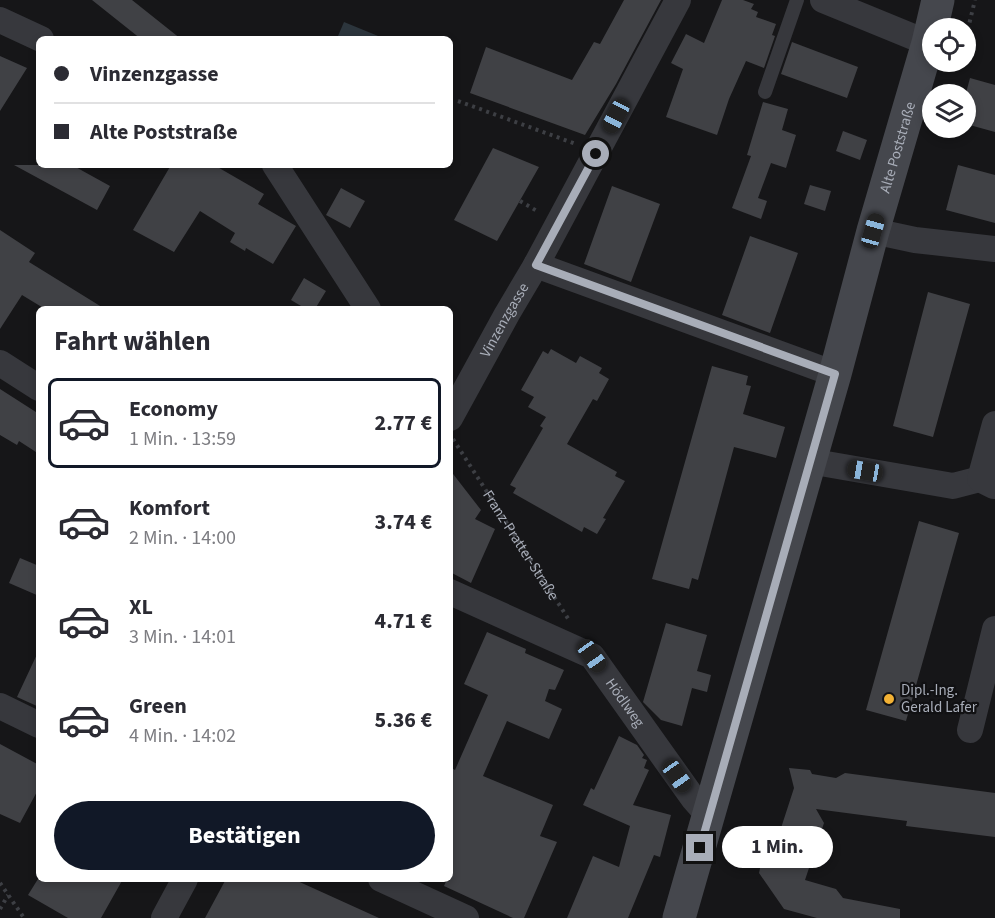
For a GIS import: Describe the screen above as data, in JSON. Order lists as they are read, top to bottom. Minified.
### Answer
{"streets":{"main road":["Alte Poststraße"],"street":["Vinzenzgasse","Hödlweg"],"path":["Franz-Pratter-Straße"]},"crossings":[["Alte Poststraße","Hödlweg"],["Franz-Pratter-Straße","Hödlweg"]],"places":["Dipl.-Ing. Gerald Lafer"],"page":{"banner":["Vinzenzgasse","Alte Poststraße"],"heading":"Fahrt wählen","list":[{"name":"Economy","note":"1 Min. · 13:59","value":"2.77 €"},{"name":"Komfort","note":"2 Min. · 14:00","value":"3.74 €"},{"name":"XL","note":"3 Min. · 14:01","value":"4.71 €"},{"name":"Green","note":"4 Min. · 14:02","value":"5.36 €"}],"buttons":"Bestätigen","bubble":"1 Min."}}
